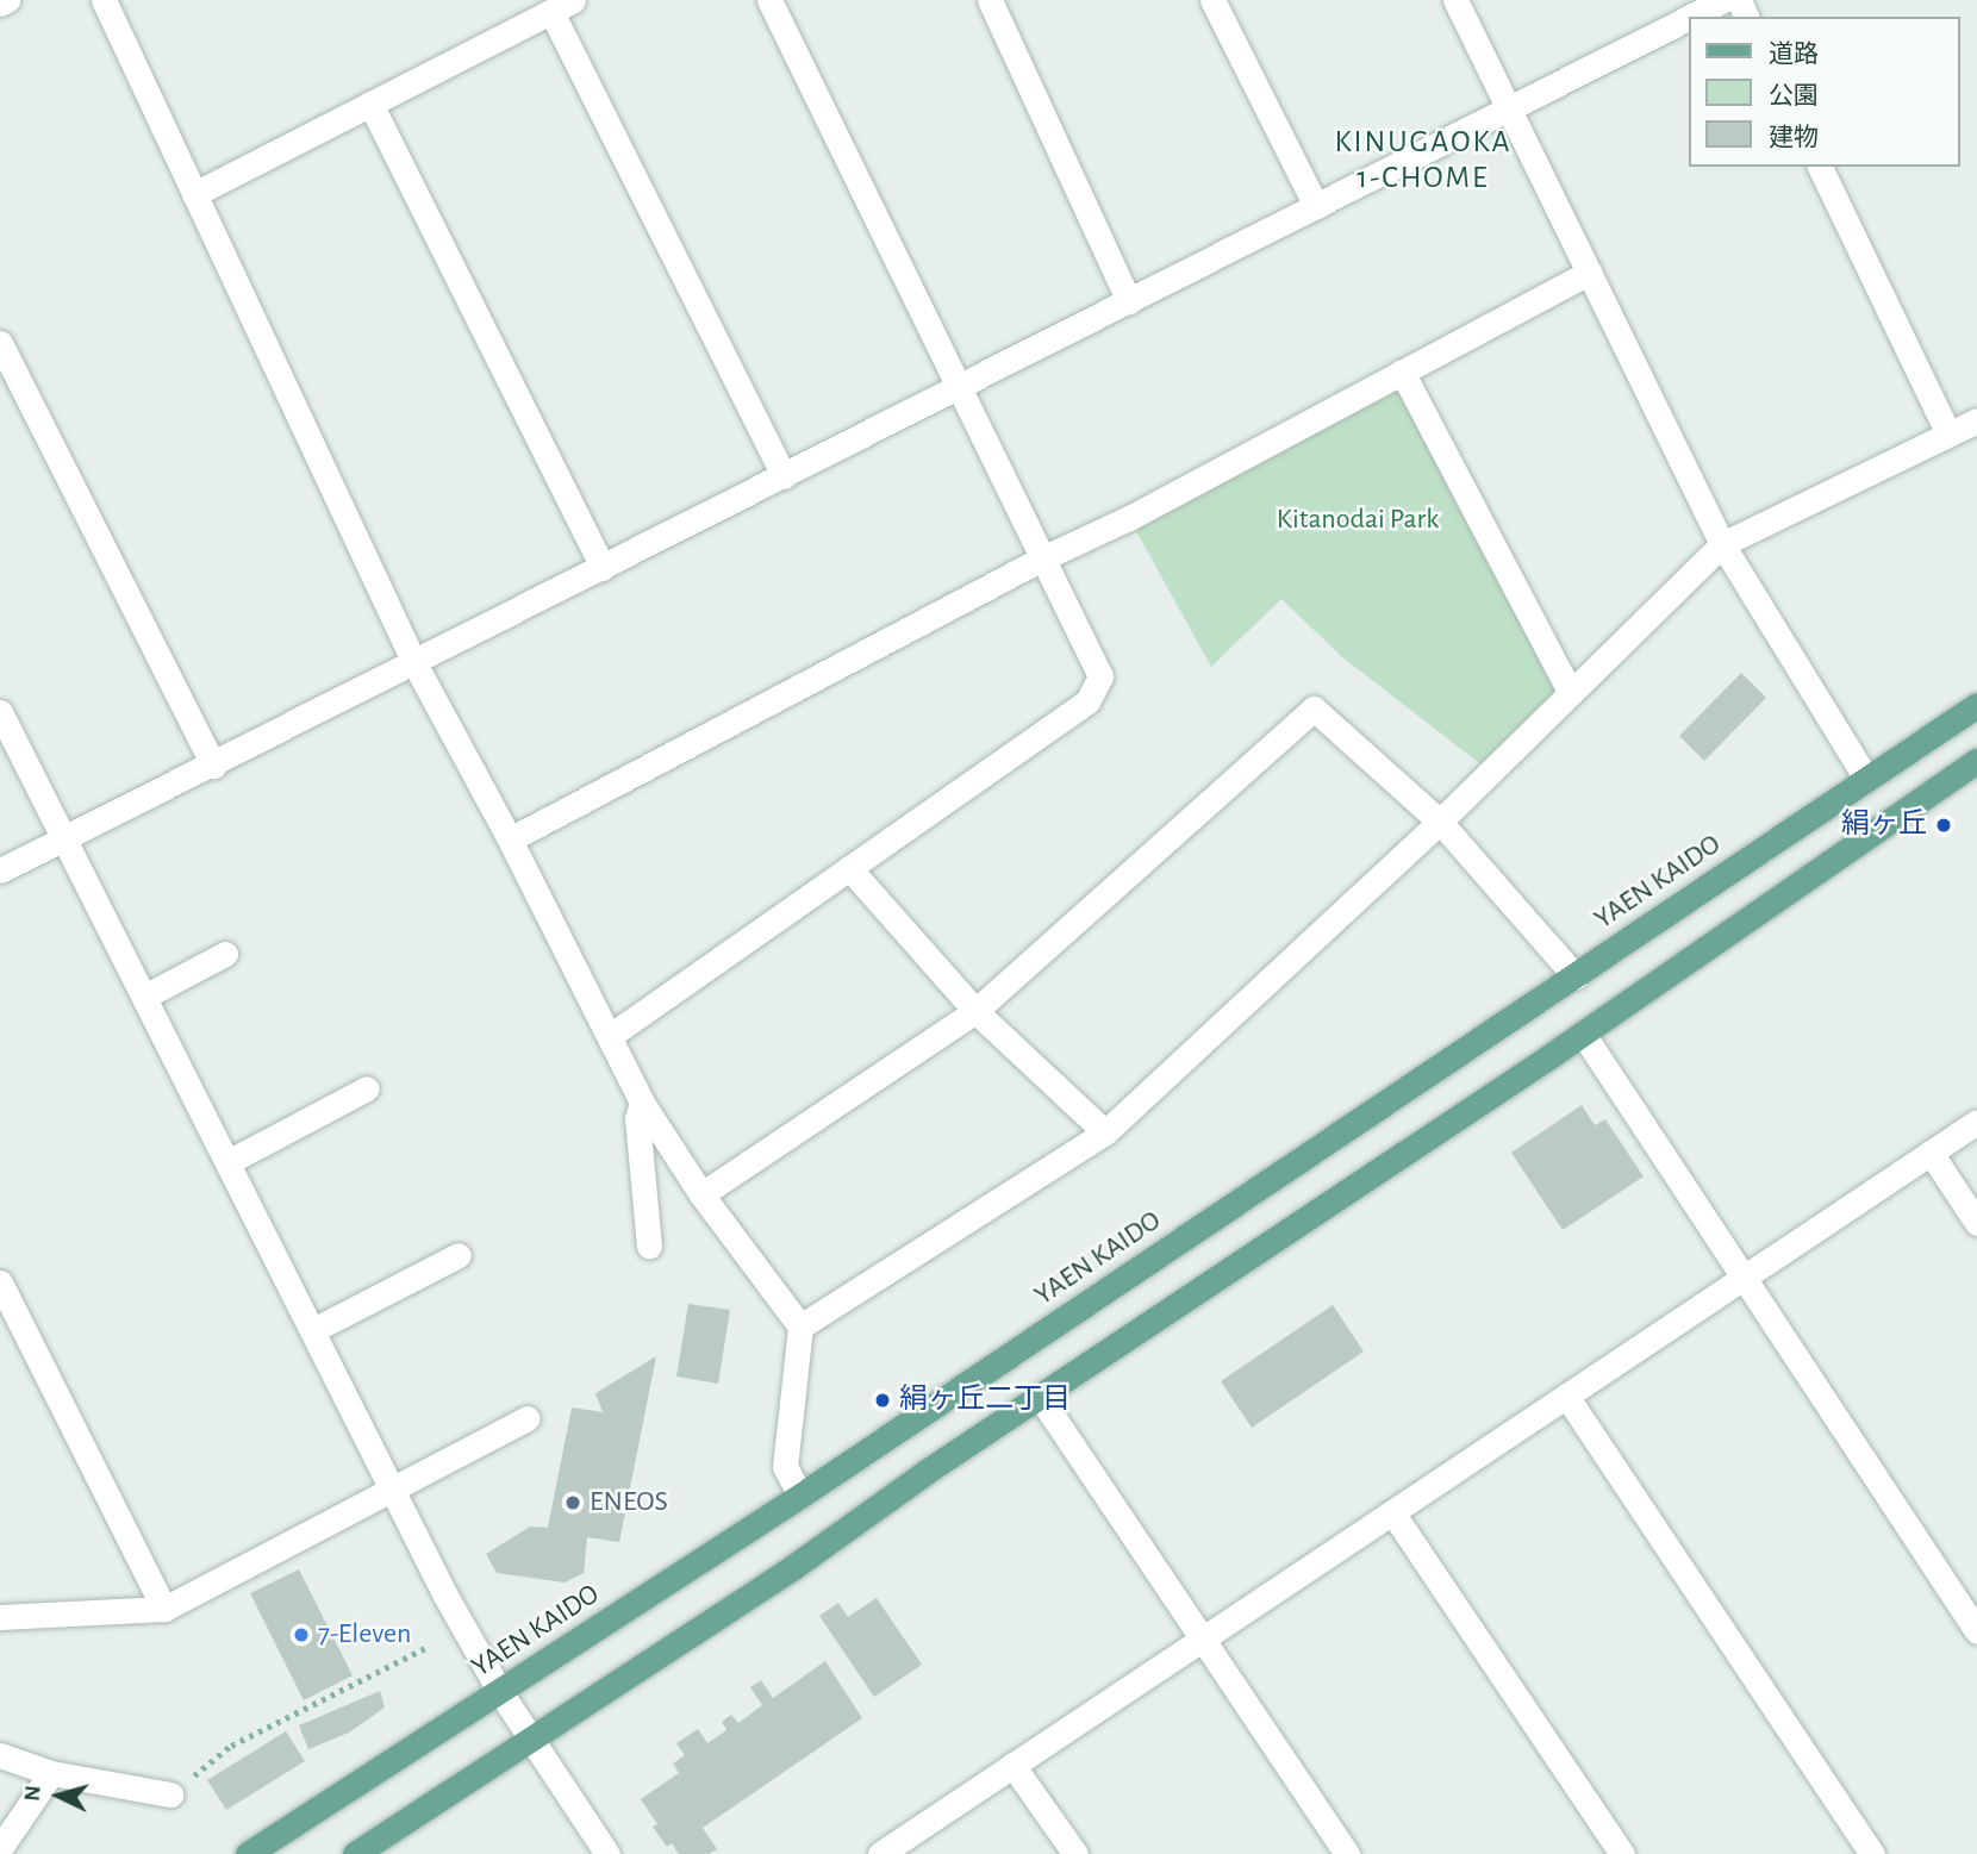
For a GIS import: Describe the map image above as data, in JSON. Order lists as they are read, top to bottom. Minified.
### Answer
{"streets":{"main road":["YAEN KAIDO"]},"districts":["KINUGAOKA 1-CHOME"],"parks":["Kitanodai Park"],"places":["絹ヶ丘","絹ヶ丘二丁目","ENEOS","7-Eleven"],"legend":["道路","公園","建物"],"north":"left"}
